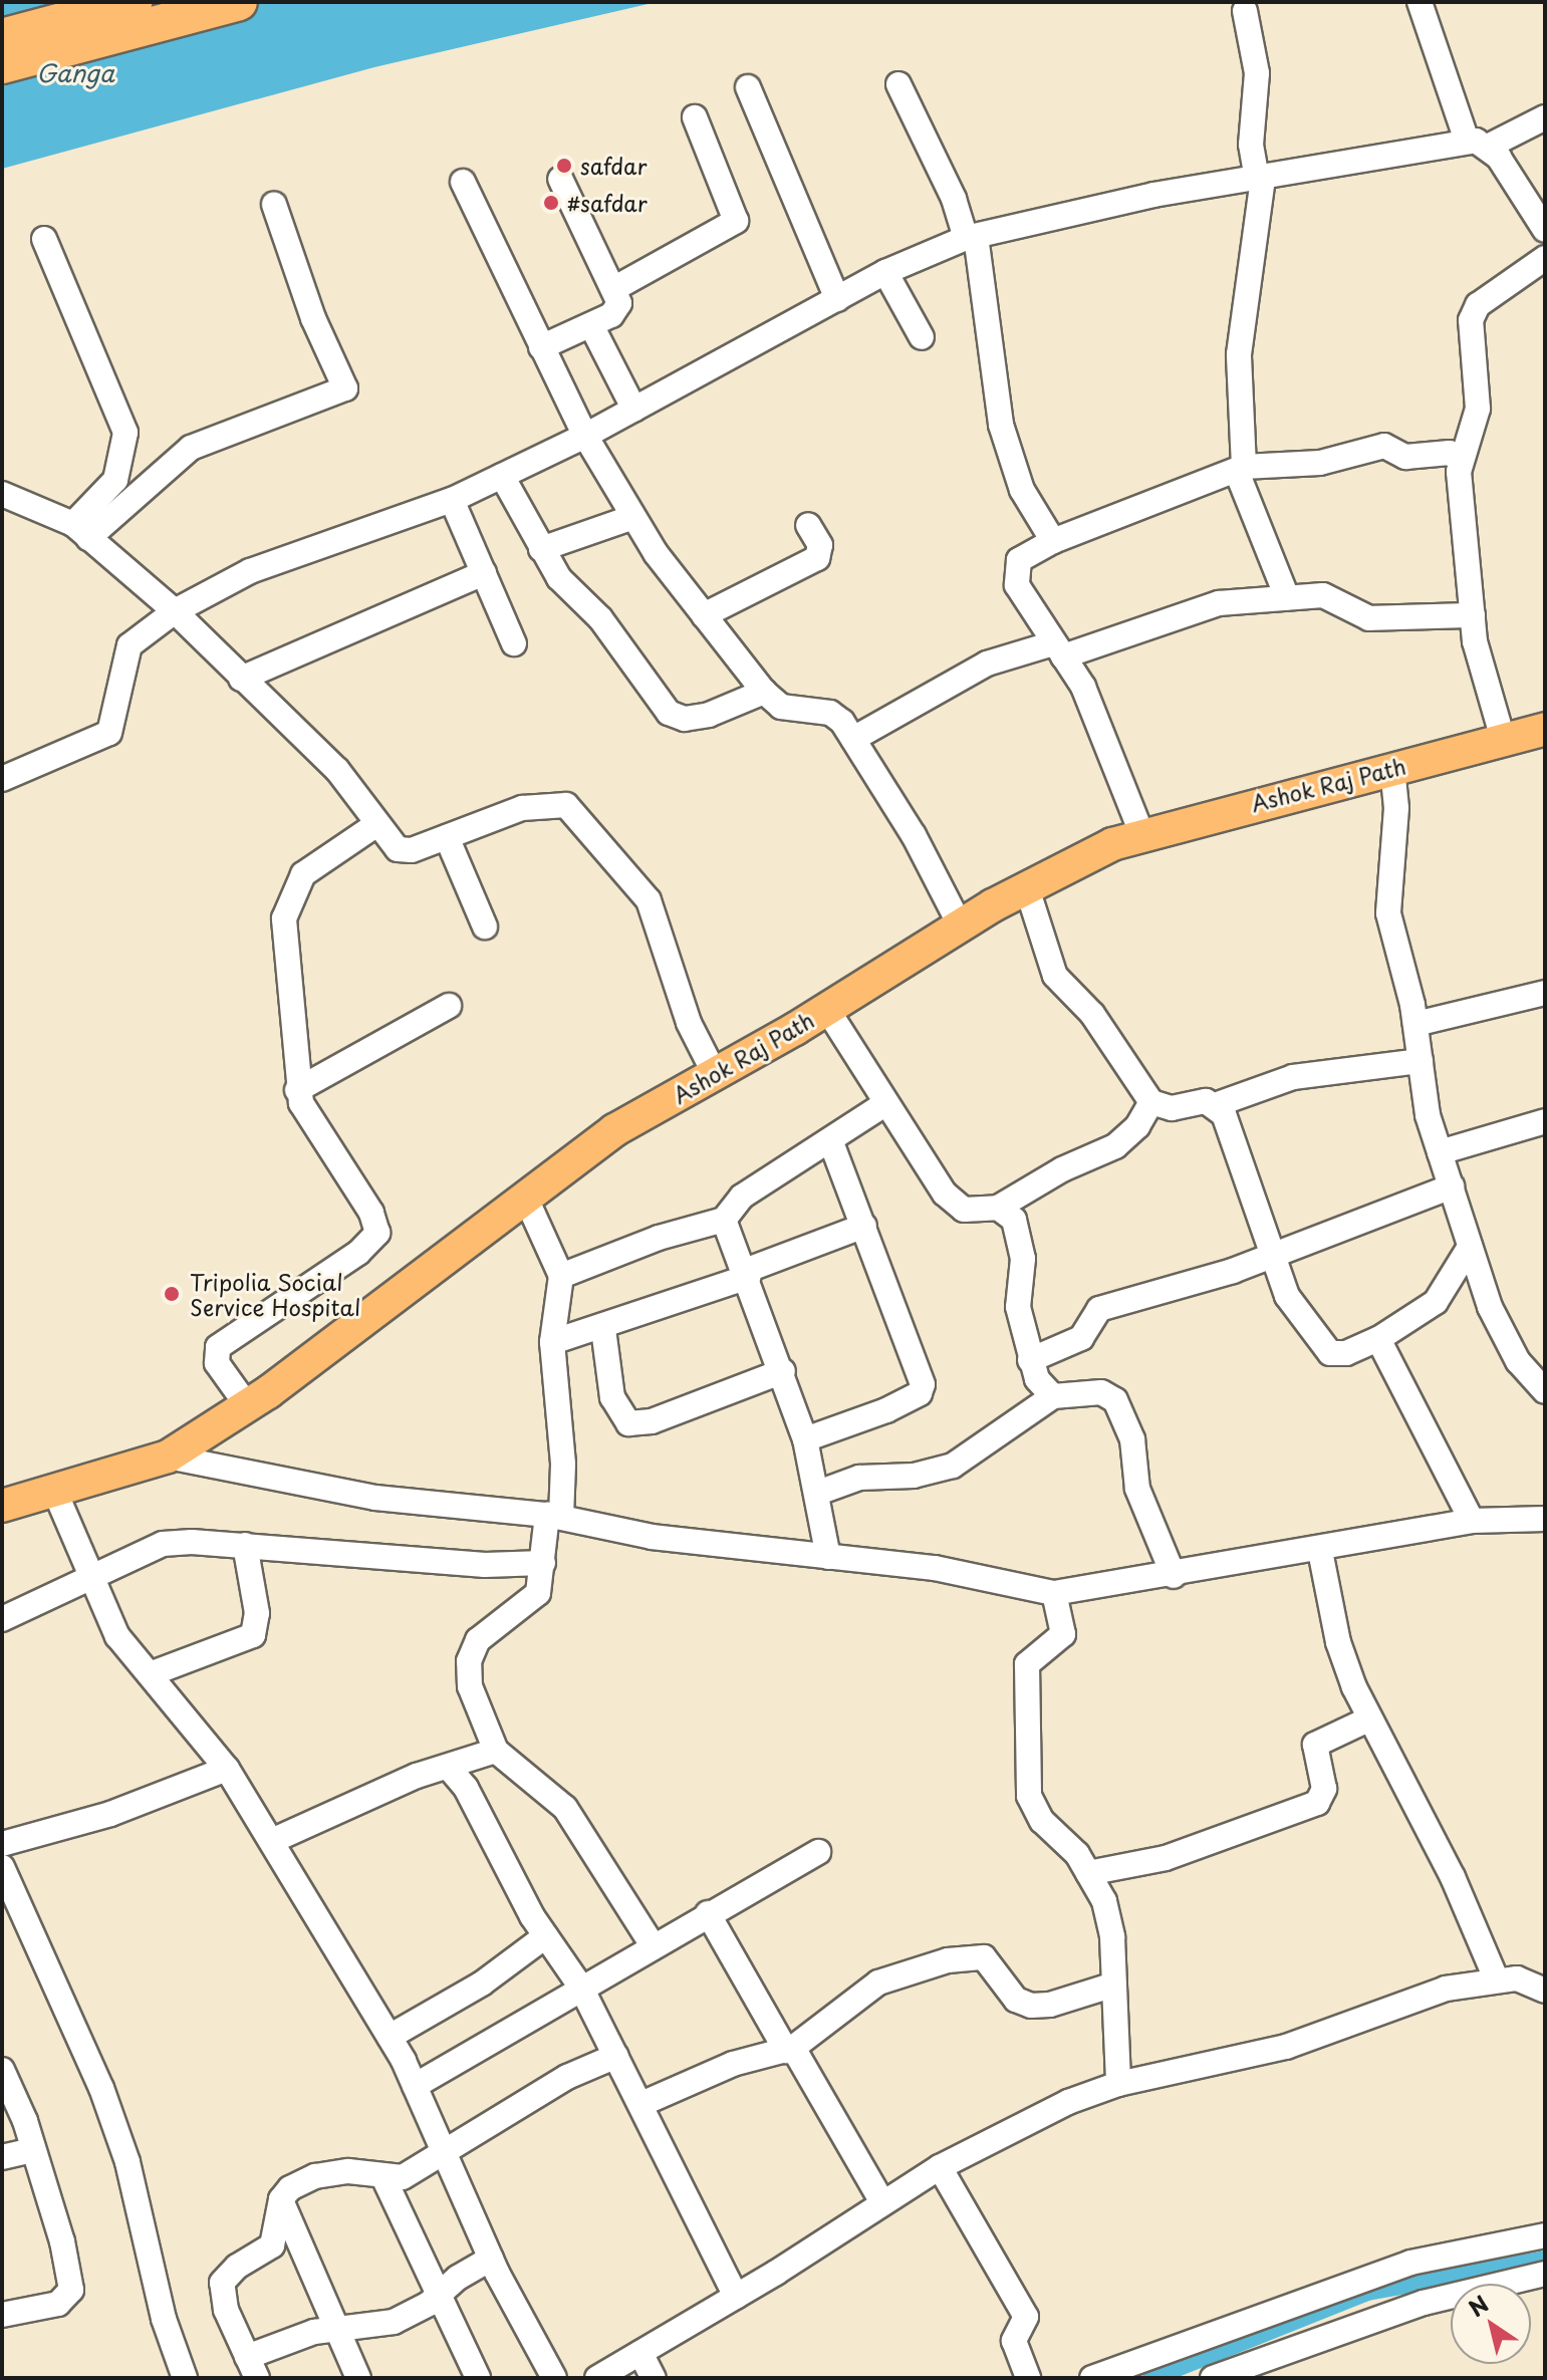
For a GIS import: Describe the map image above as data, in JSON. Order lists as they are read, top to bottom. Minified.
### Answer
{"streets":{"main road":["Ashok Raj Path"]},"water":["Ganga"],"places":["safdar","#safdar","Tripolia Social Service Hospital"],"north":"top left"}
